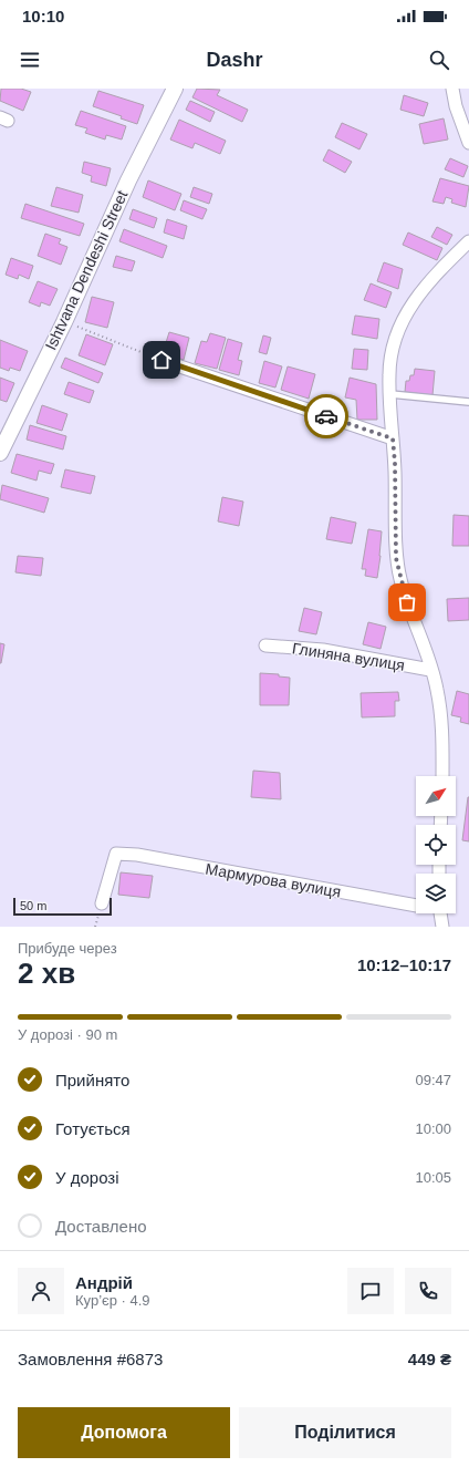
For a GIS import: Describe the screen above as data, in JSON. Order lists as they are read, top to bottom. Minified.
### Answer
{"streets":{"street":["Ishtvana Dendeshi Street","Глиняна вулиця","Мармурова вулиця"]},"scale_bar":"50 m","north":"top right","page":{"status":"10:10","header":"Dashr","scale":"50 m","heading":["2 хв","Прибуде через","10:12–10:17"],"panel":["Андрій","Кур’єр · 4.9","Замовлення #6873","449 ₴"],"bar":"У дорозі · 90 m","list":[["Прийнято","09:47"],["Готується","10:00"],["У дорозі","10:05"],"Доставлено"],"buttons":["Допомога","Поділитися"]}}
